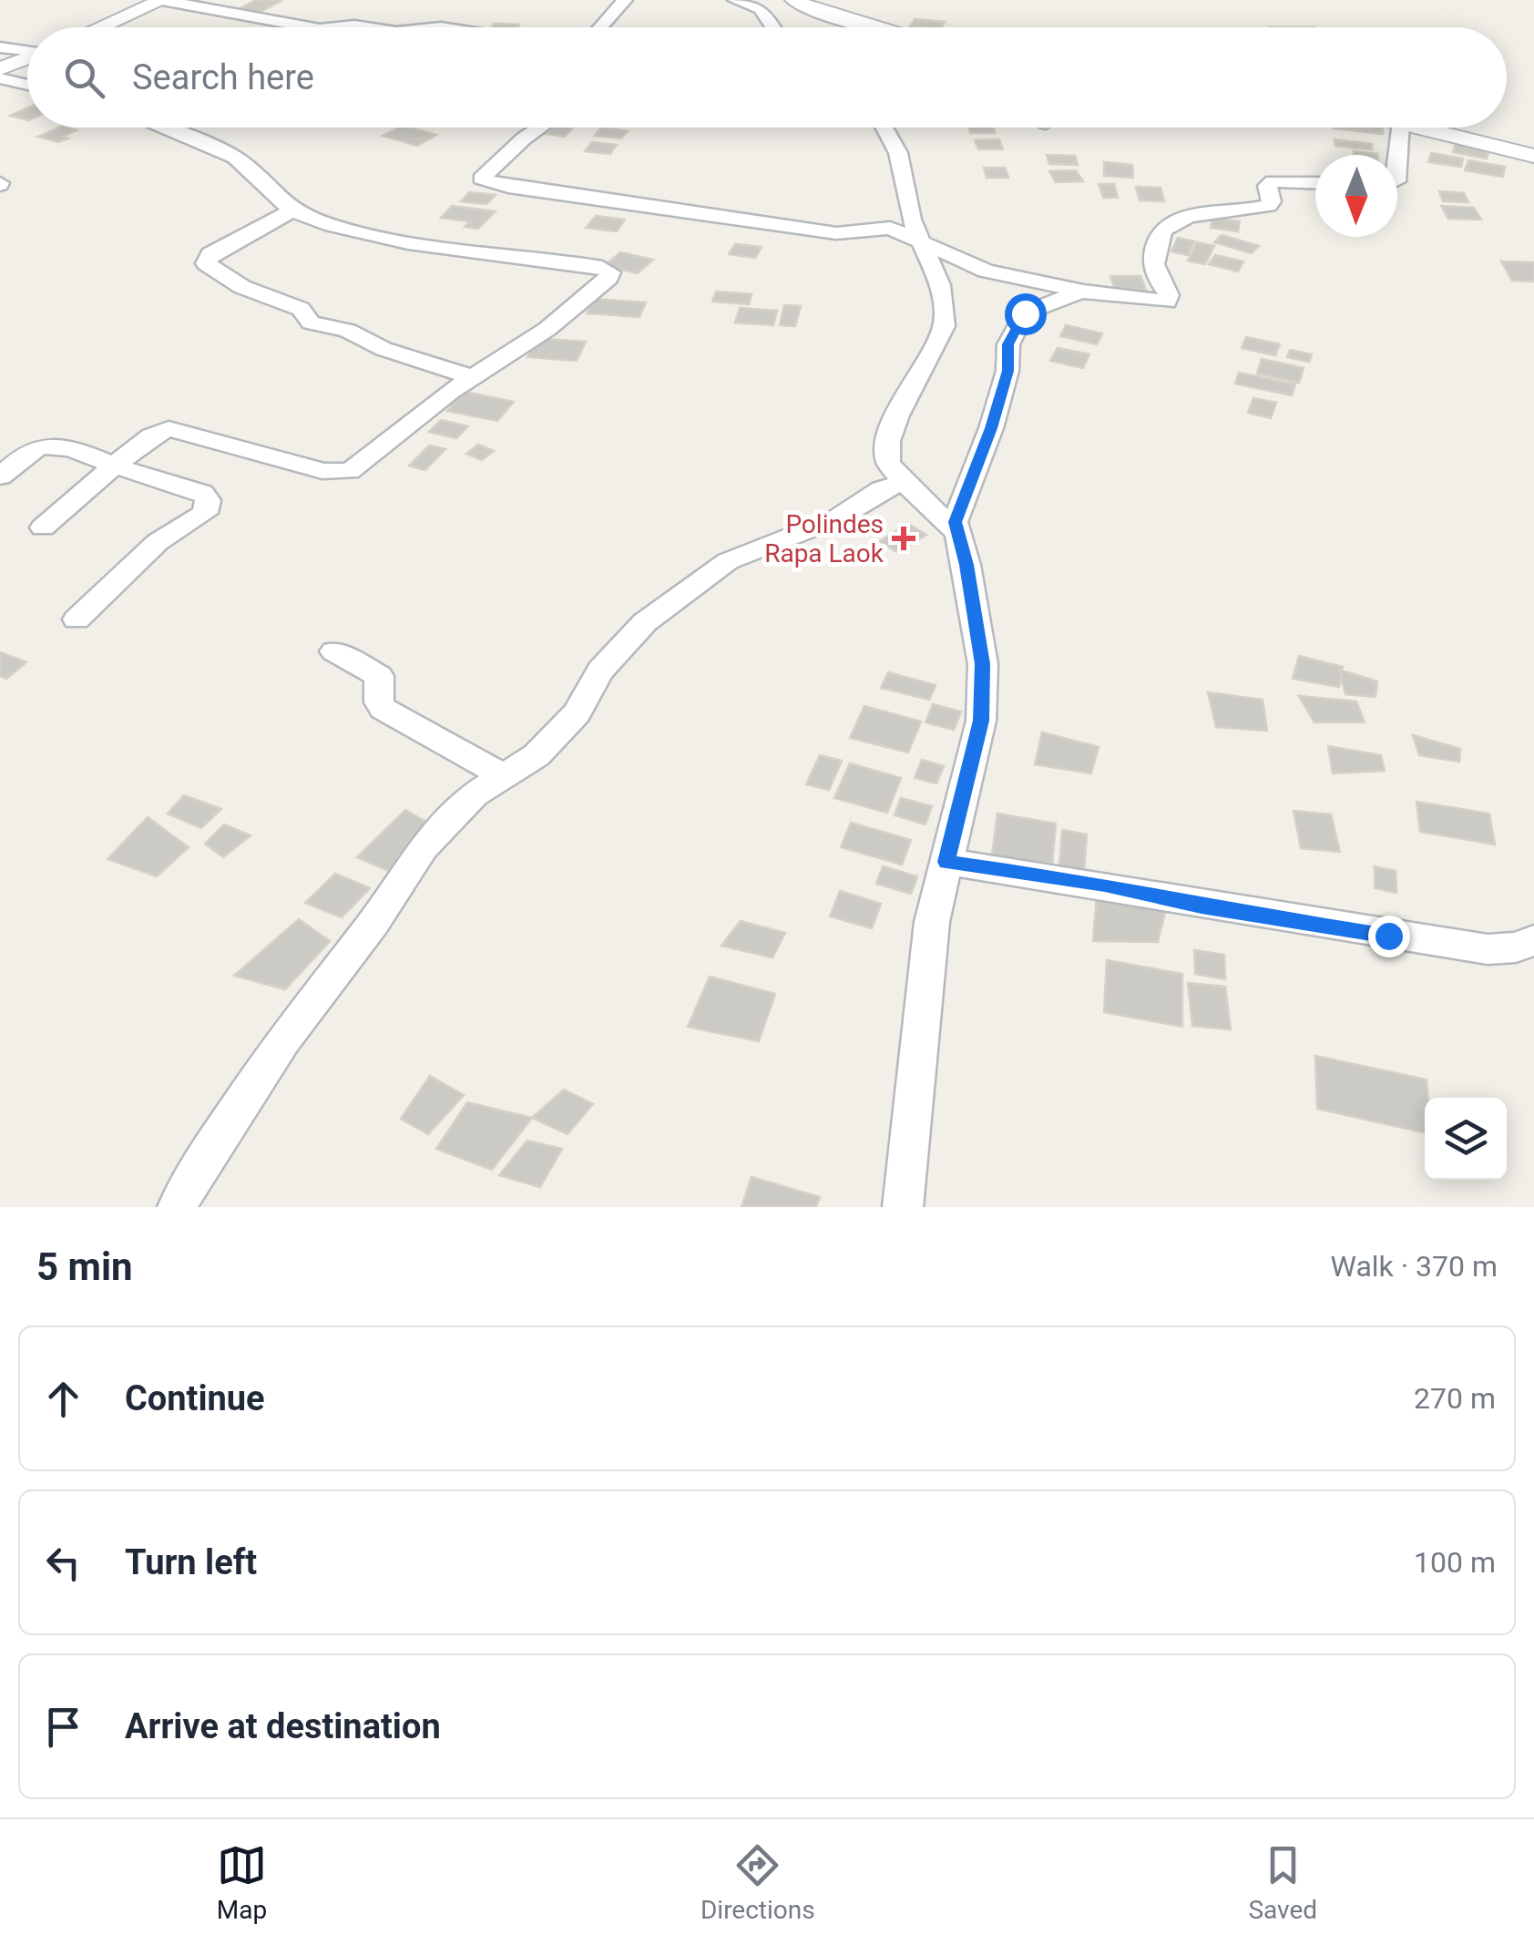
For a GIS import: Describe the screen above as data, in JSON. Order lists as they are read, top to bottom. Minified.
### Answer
{"places":{"health":["Polindes Rapa Laok"]},"north":"bottom","page":{"search":"Search here","heading":["5 min","Walk · 370 m"],"list":[["Continue","270 m"],["Turn left","100 m"],"Arrive at destination"],"nav":["Map","Directions","Saved"]}}
